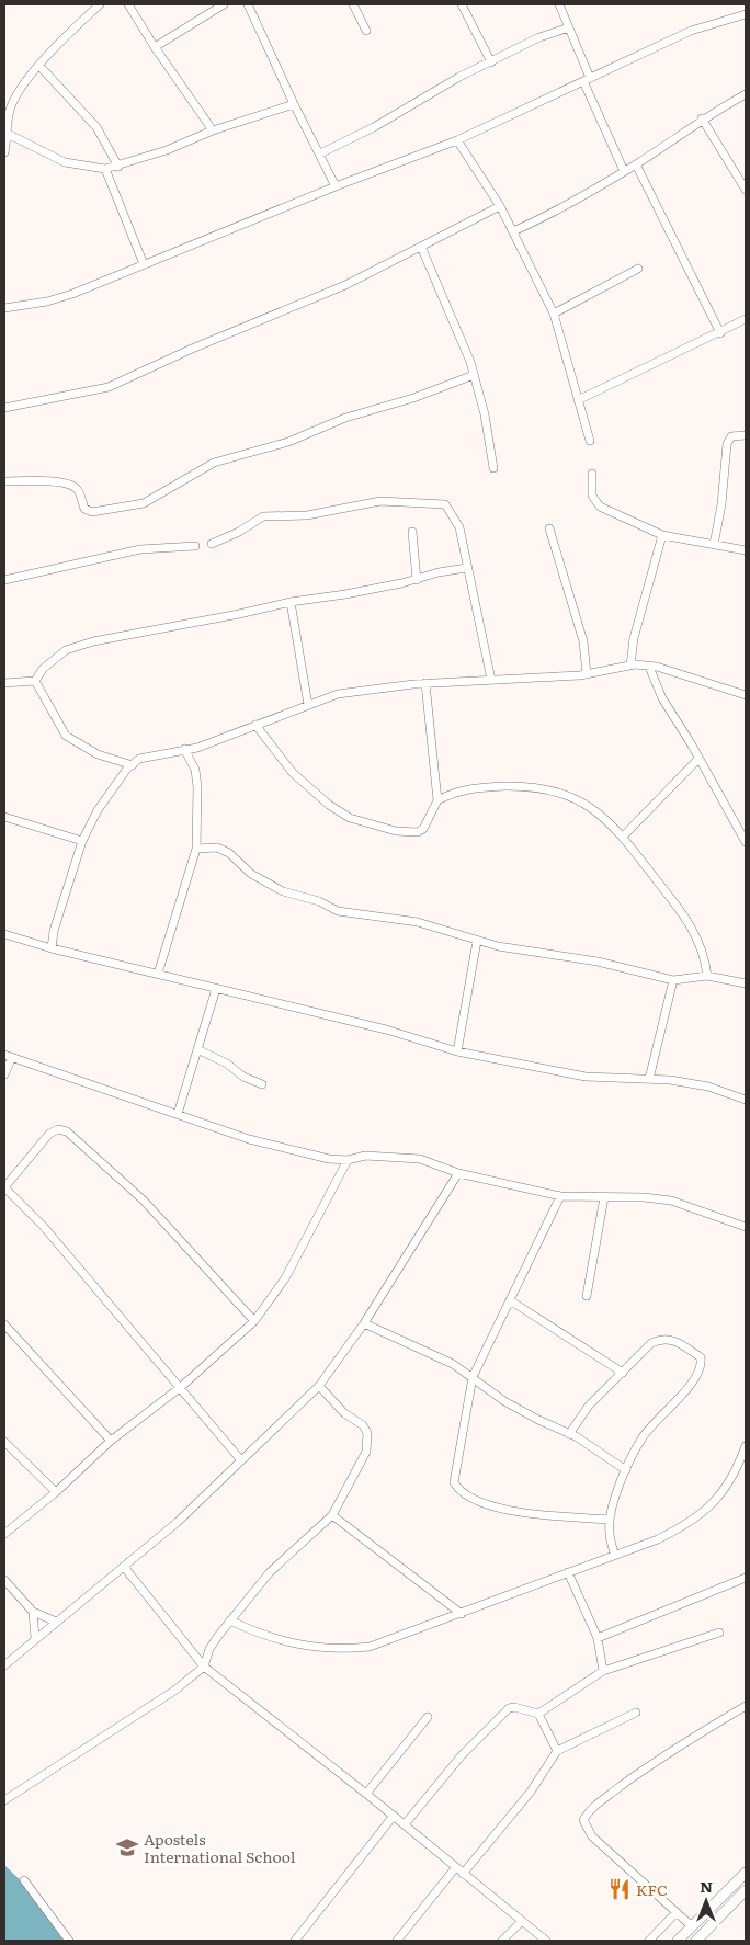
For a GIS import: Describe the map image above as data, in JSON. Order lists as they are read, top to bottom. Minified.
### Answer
{"places":{"school or university":["Apostels International School"],"restaurant":["KFC"]},"north":"top"}
